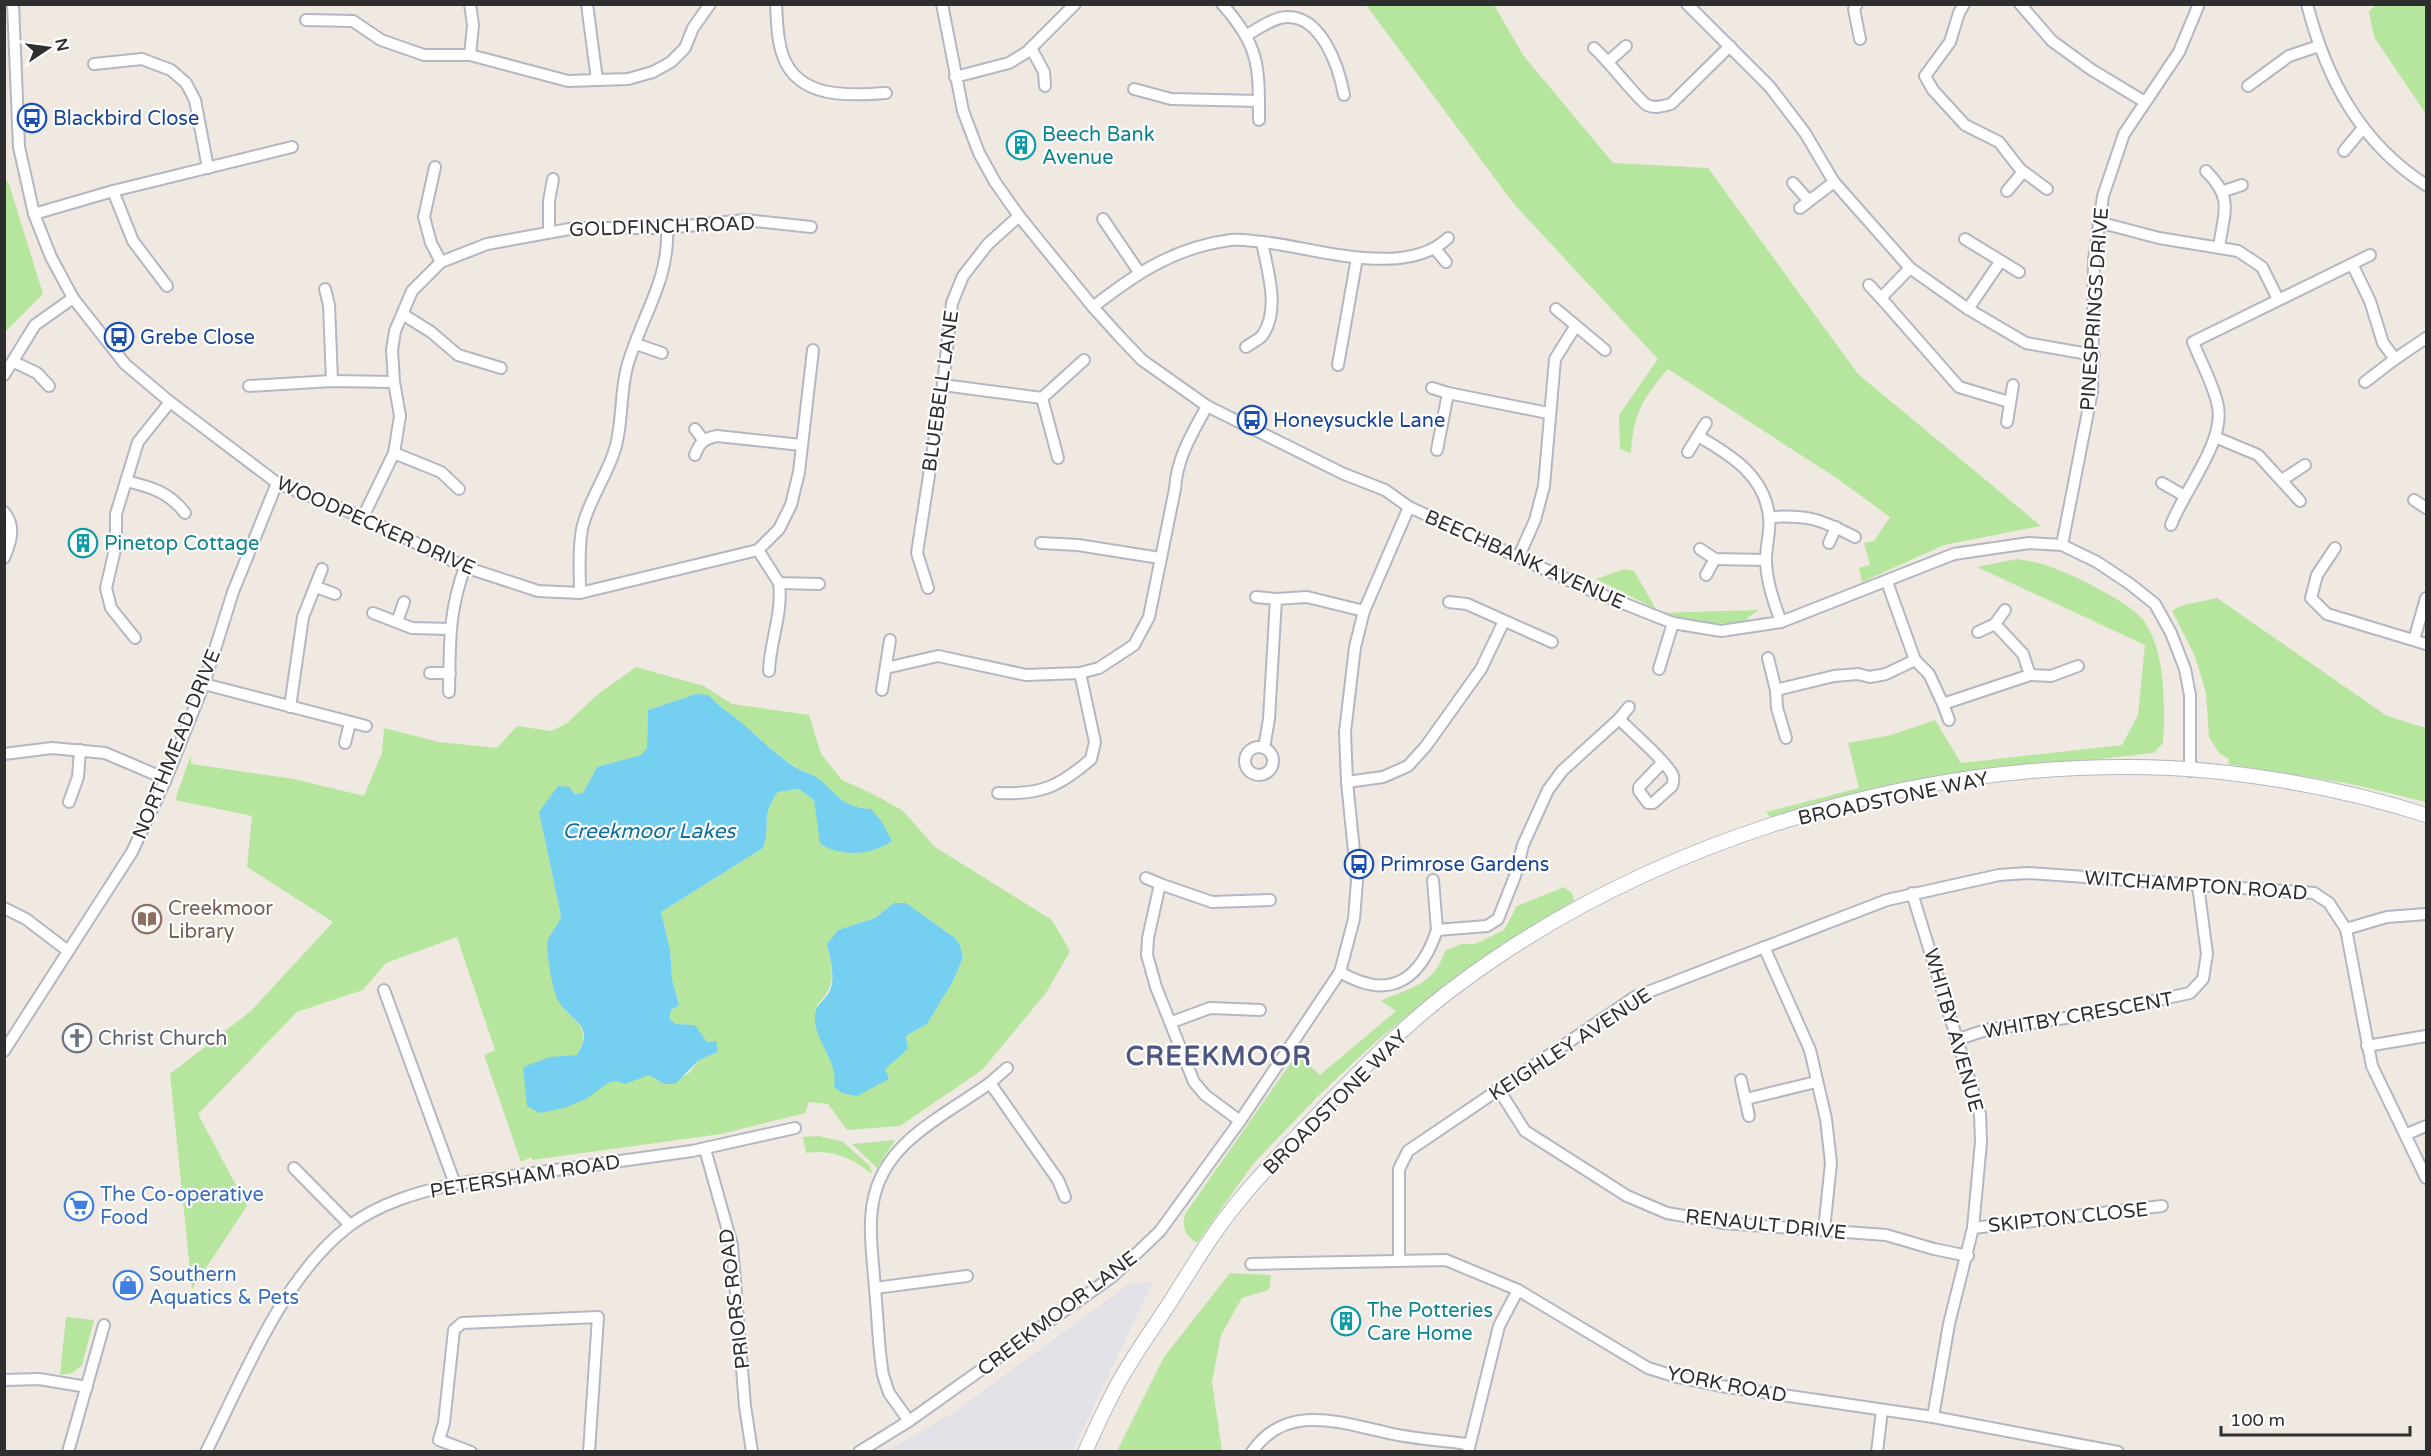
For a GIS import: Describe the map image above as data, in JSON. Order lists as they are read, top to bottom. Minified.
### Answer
{"streets":{"street":["GOLDFINCH ROAD","PINESPRINGS DRIVE","BLUEBELL LANE","WOODPECKER DRIVE","BEECHBANK AVENUE","NORTHMEAD DRIVE","BROADSTONE WAY","WITCHAMPTON ROAD","WHITBY CRESCENT","WHITBY AVENUE","KEIGHLEY AVENUE","PETERSHAM ROAD","SKIPTON CLOSE","RENAULT DRIVE","PRIORS ROAD","CREEKMOOR LANE","YORK ROAD"]},"crossings":[["GOLDFINCH ROAD","WOODPECKER DRIVE"],["PINESPRINGS DRIVE","BEECHBANK AVENUE"],["BLUEBELL LANE","BEECHBANK AVENUE"],["WOODPECKER DRIVE","NORTHMEAD DRIVE"],["BEECHBANK AVENUE","BROADSTONE WAY"],["BEECHBANK AVENUE","CREEKMOOR LANE"],["WITCHAMPTON ROAD","WHITBY CRESCENT"],["WITCHAMPTON ROAD","WHITBY AVENUE"],["WITCHAMPTON ROAD","KEIGHLEY AVENUE"],["WHITBY CRESCENT","WHITBY AVENUE"],["WHITBY AVENUE","KEIGHLEY AVENUE"],["WHITBY AVENUE","SKIPTON CLOSE"],["WHITBY AVENUE","RENAULT DRIVE"],["WHITBY AVENUE","YORK ROAD"],["KEIGHLEY AVENUE","RENAULT DRIVE"],["KEIGHLEY AVENUE","YORK ROAD"],["PETERSHAM ROAD","PRIORS ROAD"]],"districts":["CREEKMOOR"],"water":["Creekmoor Lakes"],"places":{"bus stop":["Blackbird Close","Grebe Close","Honeysuckle Lane","Primrose Gardens"],"building":["Beech Bank Avenue","Pinetop Cottage","The Potteries Care Home"],"library":["Creekmoor Library"],"church":["Christ Church"],"supermarket":["The Co-operative Food"],"shop":["Southern Aquatics & Pets"]},"scale_bar":"100 m","north":"right"}
